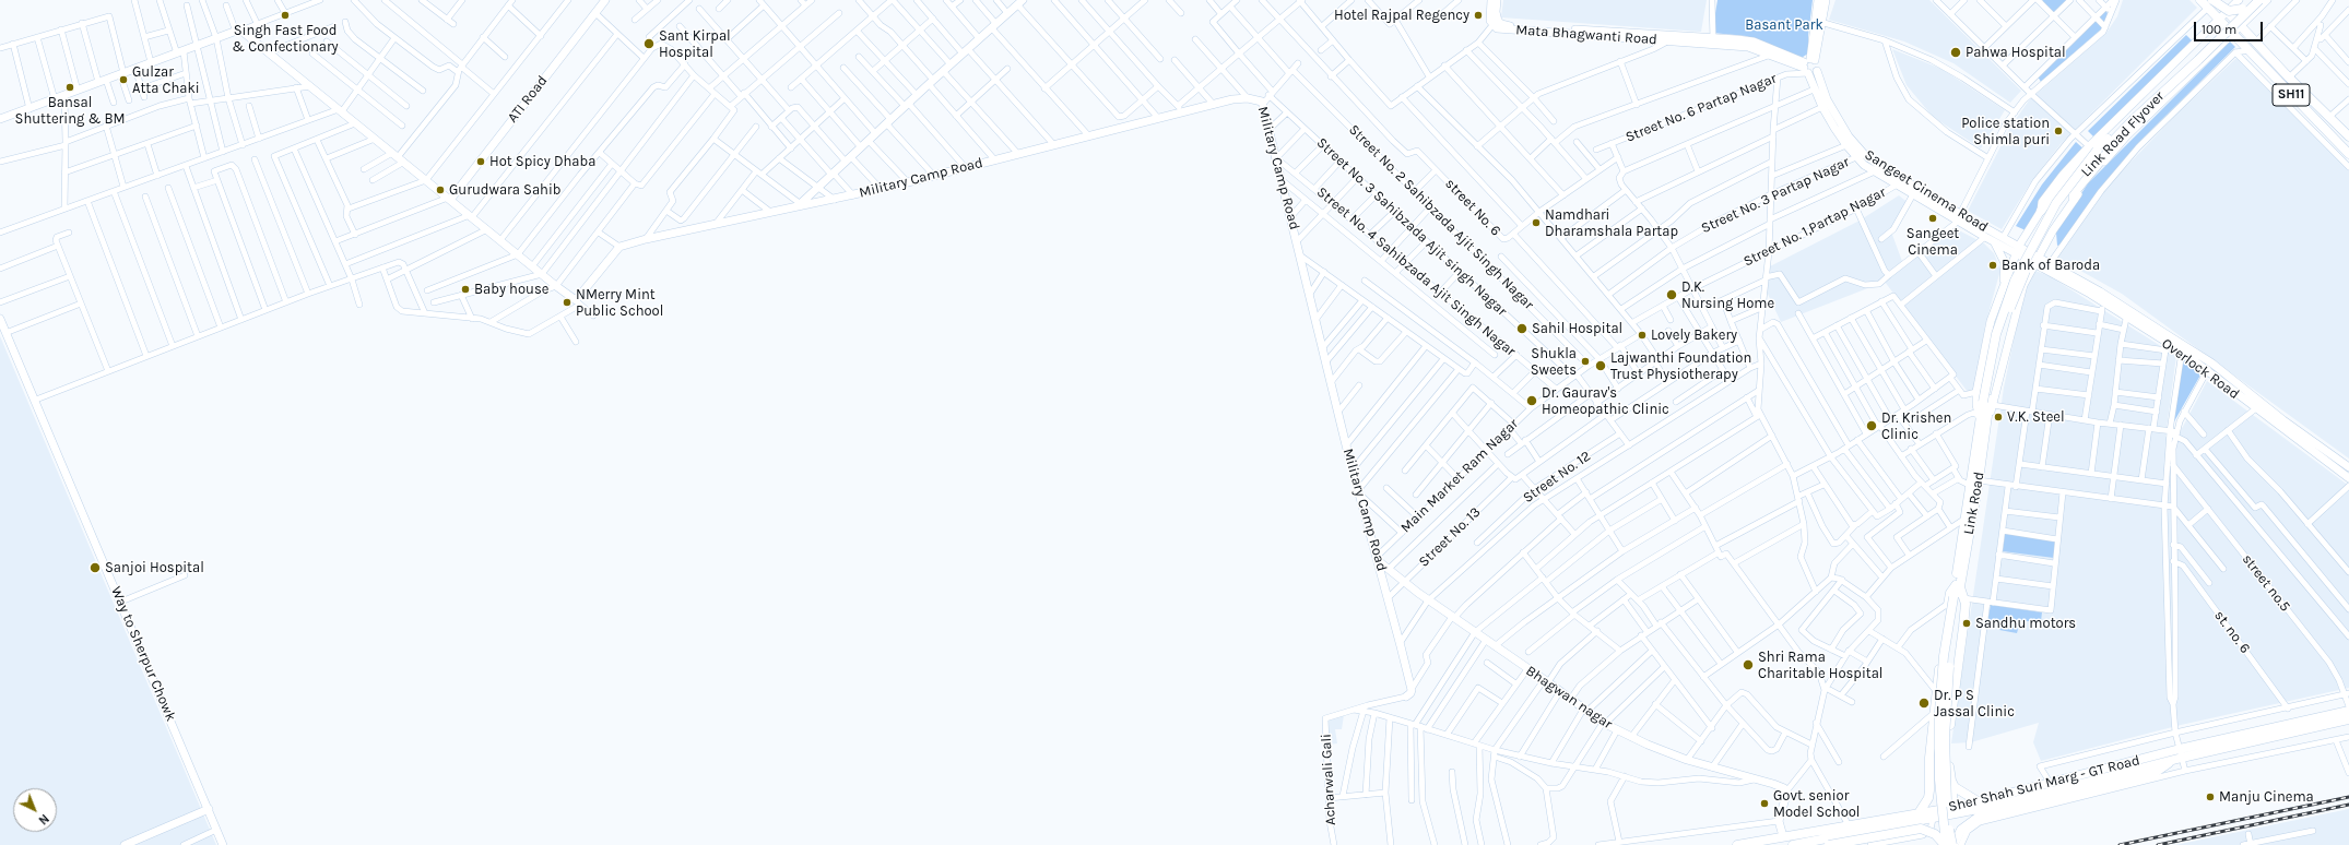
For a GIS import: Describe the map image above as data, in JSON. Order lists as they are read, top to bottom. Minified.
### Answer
{"streets":{"main road":["SH11","Link Road Flyover","Link Road","Sher Shah Suri Marg - GT Road"],"street":["Mata Bhagwanti Road","ATI Road","Street No. 6 Partap Nagar","Military Camp Road","Sangeet Cinema Road","Street No. 3 Partap Nagar","street No. 6","Street No. 2 Sahibzada Ajit Singh Nagar","Street No. 3 Sahibzada Ajit singh Nagar","Street No. 1,Partap Nagar","Street No. 4 Sahibzada Ajit Singh Nagar","Overlock Road","Main Market Ram Nagar","Street No. 12","Street No. 13","street no.5","st. no. 6","Way to Sherpur Chowk","Bhagwan nagar","Acharwali Gali"]},"crossings":[["Mata Bhagwanti Road","Street No. 6 Partap Nagar"],["Mata Bhagwanti Road","Sangeet Cinema Road"],["Street No. 6 Partap Nagar","Sangeet Cinema Road"],["Street No. 6 Partap Nagar","street No. 6"],["Link Road Flyover","Link Road"],["Military Camp Road","Street No. 4 Sahibzada Ajit Singh Nagar"],["Military Camp Road","Main Market Ram Nagar"],["Military Camp Road","Street No. 13"],["Military Camp Road","Bhagwan nagar"],["Military Camp Road","Acharwali Gali"],["Sangeet Cinema Road","Street No. 3 Partap Nagar"],["Sangeet Cinema Road","Street No. 1,Partap Nagar"],["Street No. 2 Sahibzada Ajit Singh Nagar","Main Market Ram Nagar"],["Street No. 3 Sahibzada Ajit singh Nagar","Main Market Ram Nagar"],["Street No. 3 Sahibzada Ajit singh Nagar","Street No. 12"],["Street No. 4 Sahibzada Ajit Singh Nagar","Main Market Ram Nagar"],["Main Market Ram Nagar","Bhagwan nagar"],["Street No. 13","Bhagwan nagar"]],"parks":["Basant Park"],"places":["Singh Fast Food & Confectionary","Hotel Rajpal Regency","Sant Kirpal Hospital","Pahwa Hospital","Gulzar Atta Chaki","Bansal Shuttering & BM","Police station Shimla puri","Hot Spicy Dhaba","Gurudwara Sahib","Sangeet Cinema","Namdhari Dharamshala Partap","Bank of Baroda","Baby house","D.K. Nursing Home","NMerry Mint Public School","Sahil Hospital","Lovely Bakery","Shukla Sweets","Lajwanthi Foundation Trust Physiotherapy","Dr. Gaurav's Homeopathic Clinic","V.K. Steel","Dr. Krishen Clinic","Sanjoi Hospital","Sandhu motors","Shri Rama Charitable Hospital","Dr. P S Jassal Clinic","Manju Cinema","Govt. senior Model School"],"scale_bar":"100 m","north":"bottom right"}
